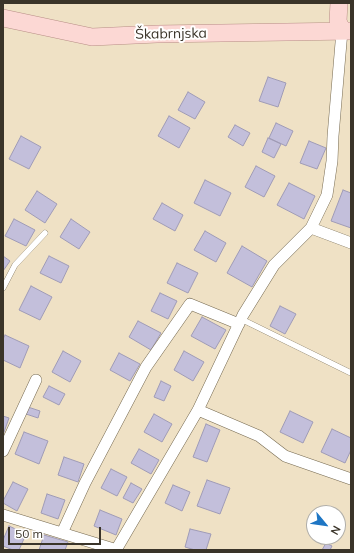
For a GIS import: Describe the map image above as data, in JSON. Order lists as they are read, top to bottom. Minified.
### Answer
{"streets":{"main road":["Škabrnjska"]},"scale_bar":"50 m","north":"bottom right"}
